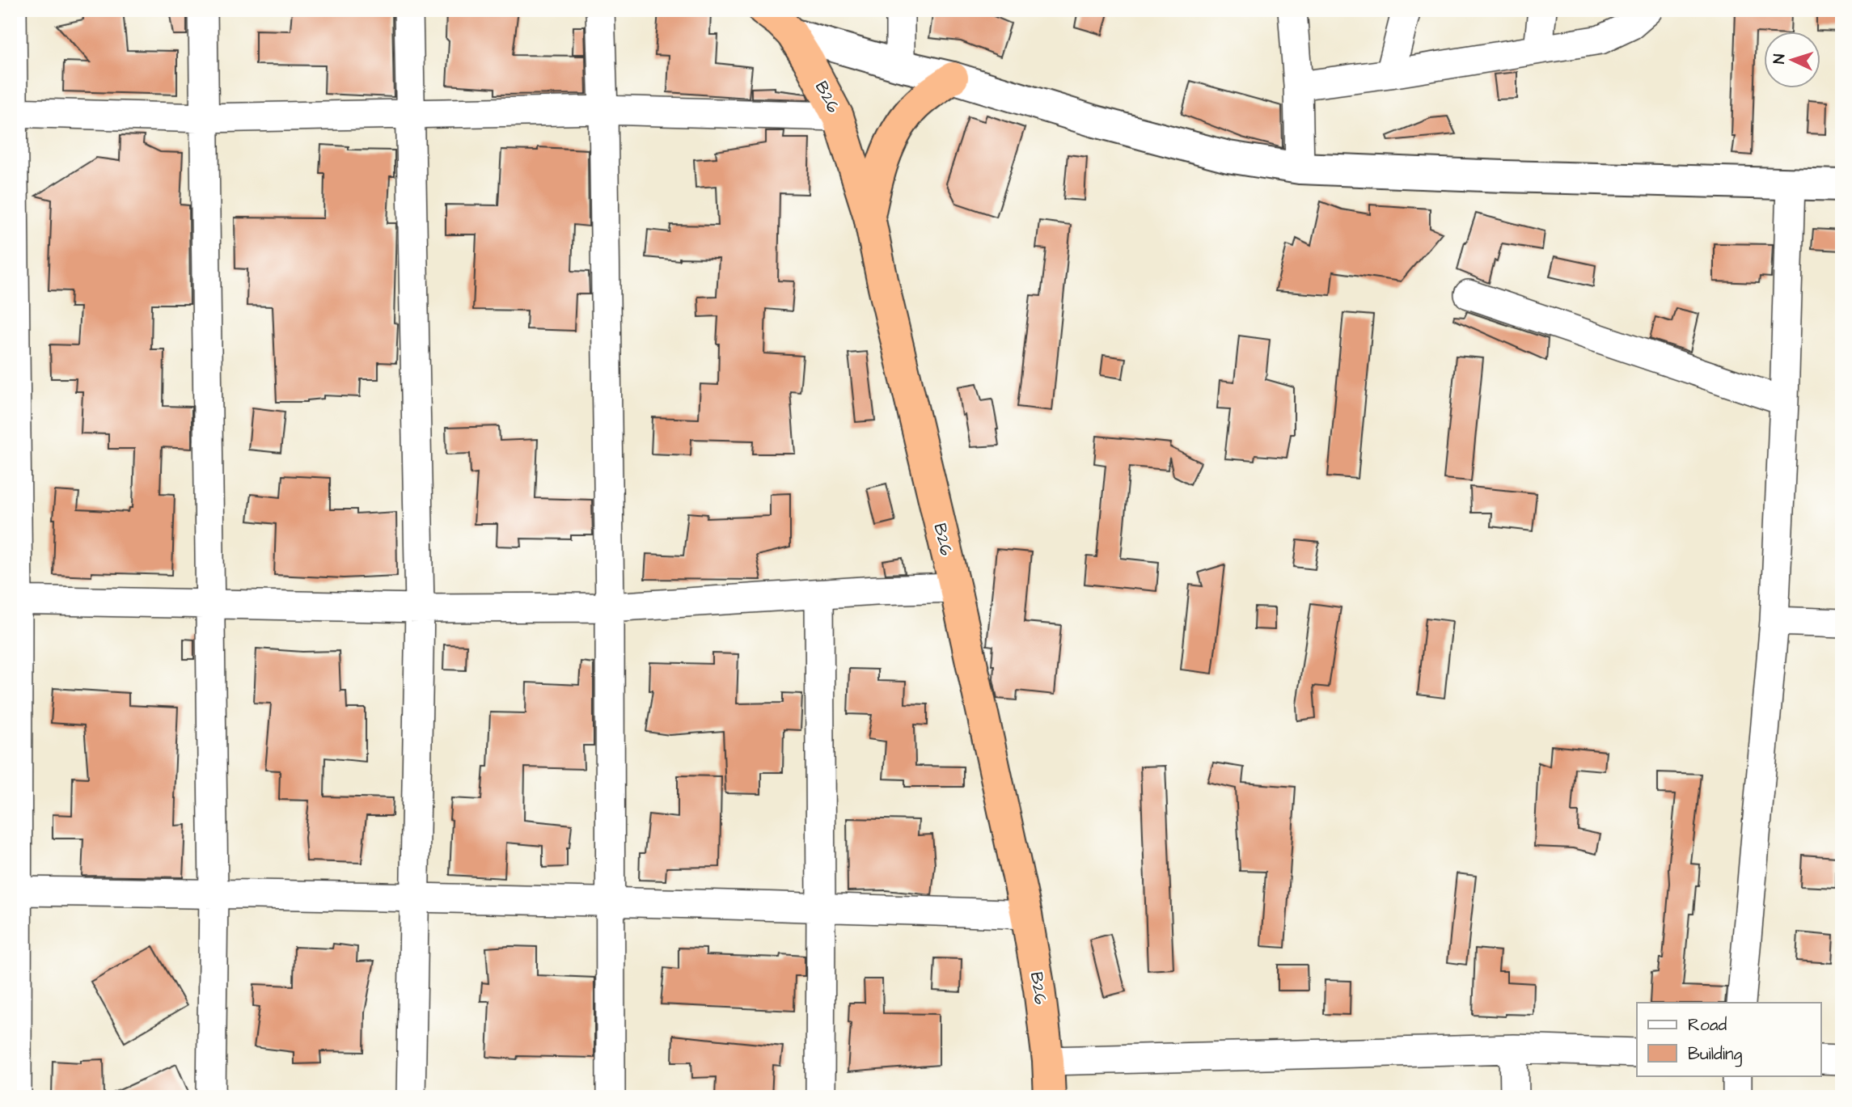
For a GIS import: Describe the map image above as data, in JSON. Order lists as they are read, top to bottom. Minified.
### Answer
{"streets":{"highway":["B26"]},"legend":["Road","Building"],"north":"left"}
